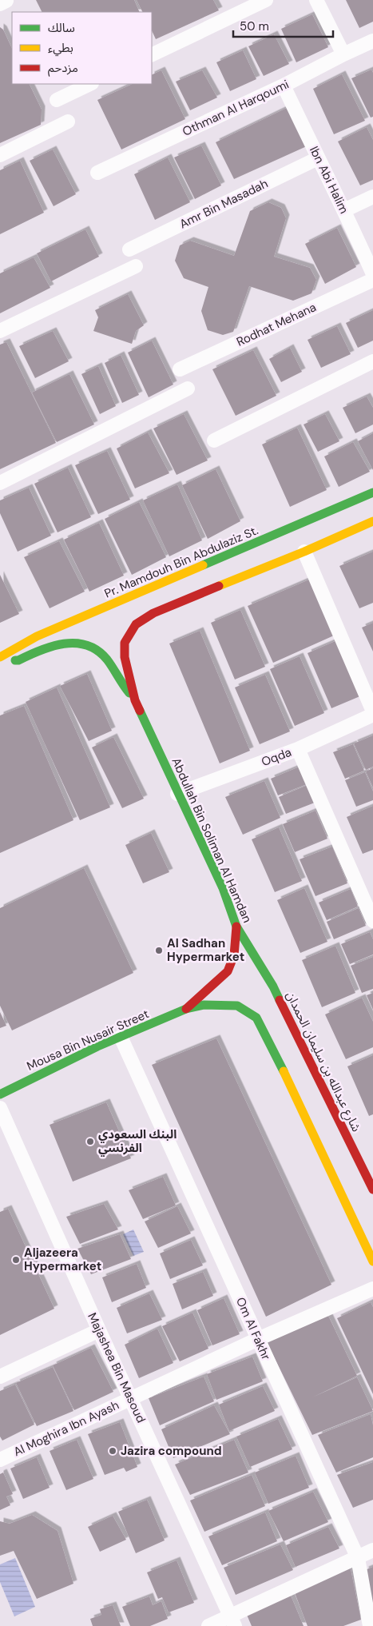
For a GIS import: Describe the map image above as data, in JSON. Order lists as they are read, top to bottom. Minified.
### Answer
{"streets":{"street":["Othman Al Harqoumi","Ibn Abi Halim","Amr Bin Masadah","Rodhat Mehana","Pr. Mamdouh Bin Abdulaziz St.","Oqda","Abdullah Bin Soliman Al Hamdan","Mousa Bin Nusair Street","شارع عبدالله بن سليمان الحمدان","Om Al Fakhr","Majashea Bin Masoud","Al Moghira Ibn Ayash"]},"crossings":[["Othman Al Harqoumi","Ibn Abi Halim"],["Ibn Abi Halim","Amr Bin Masadah"],["Oqda","Abdullah Bin Soliman Al Hamdan"],["Abdullah Bin Soliman Al Hamdan","شارع عبدالله بن سليمان الحمدان"],["Mousa Bin Nusair Street","Om Al Fakhr"],["Om Al Fakhr","Al Moghira Ibn Ayash"],["Majashea Bin Masoud","Al Moghira Ibn Ayash"]],"places":["Al Sadhan Hypermarket","البنك السعودي الفرنسي","Aljazeera Hypermarket","Jazira compound"],"legend":["سالك","بطيء","مزدحم"],"scale_bar":"50 m"}
